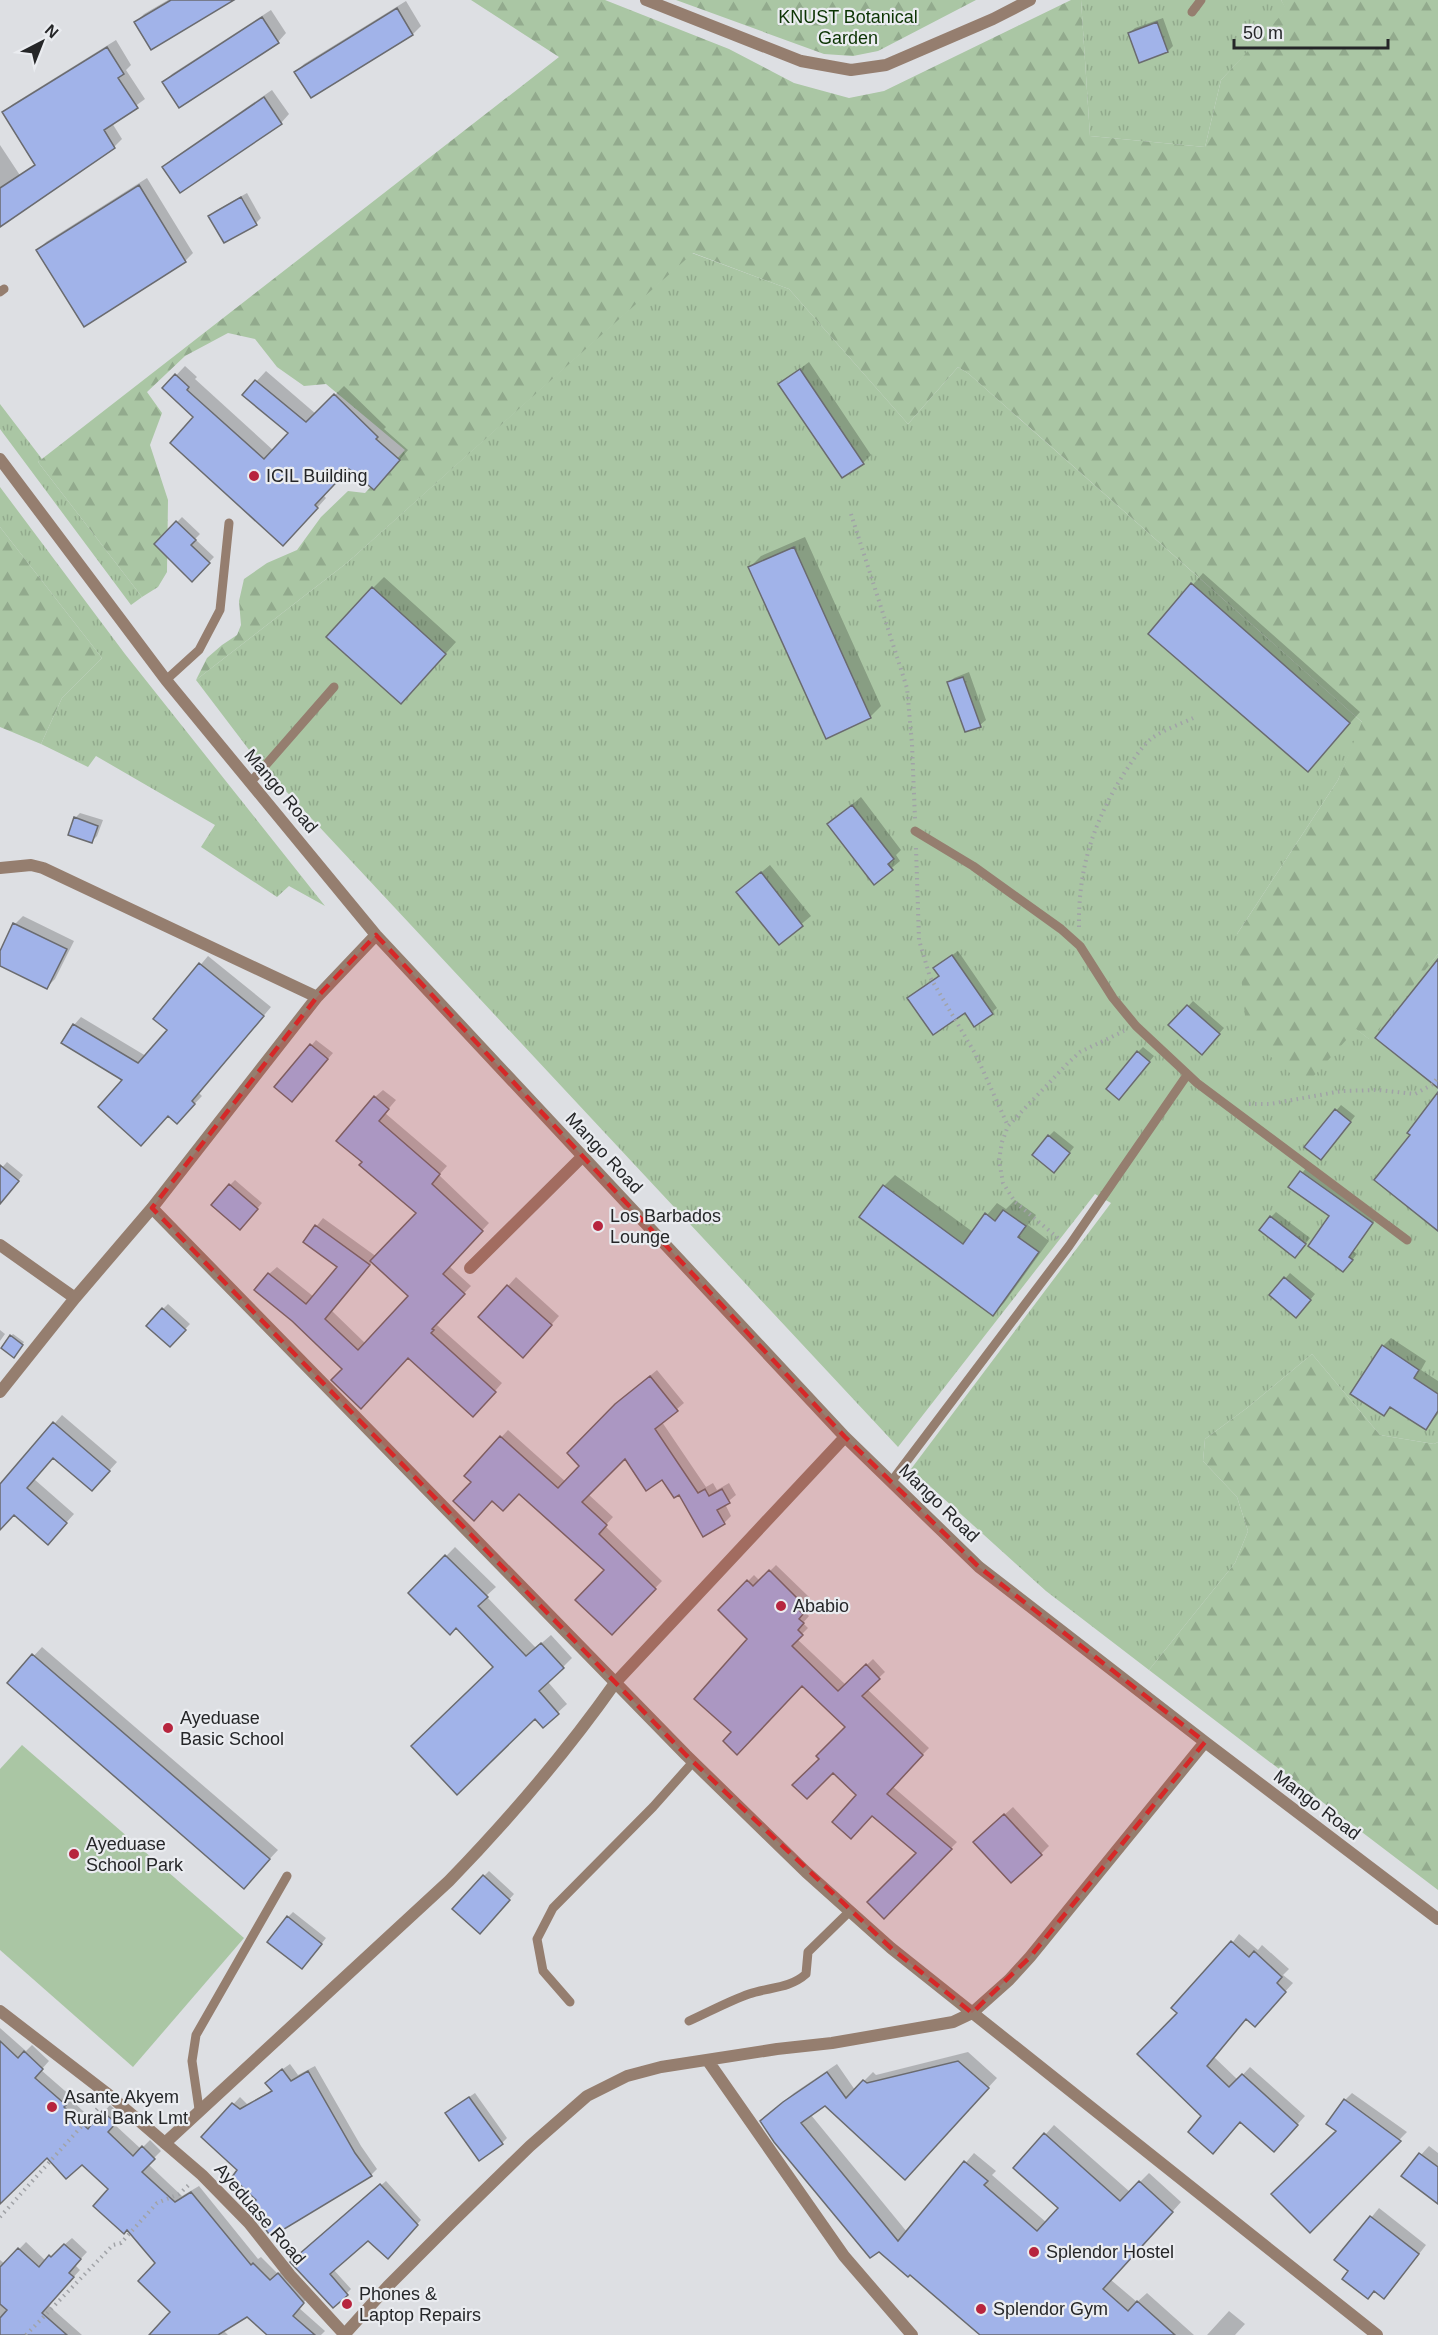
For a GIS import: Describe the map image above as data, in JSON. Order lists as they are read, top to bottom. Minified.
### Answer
{"streets":{"street":["Mango Road","Ayeduase Road"]},"parks":["KNUST Botanical Garden"],"places":["ICIL Building","Los Barbados Lounge","Ababio","Ayeduase Basic School","Ayeduase School Park","Asante Akyem Rural Bank Lmt","Splendor Hostel","Phones & Laptop Repairs","Splendor Gym"],"scale_bar":"50 m","north":"top right"}
